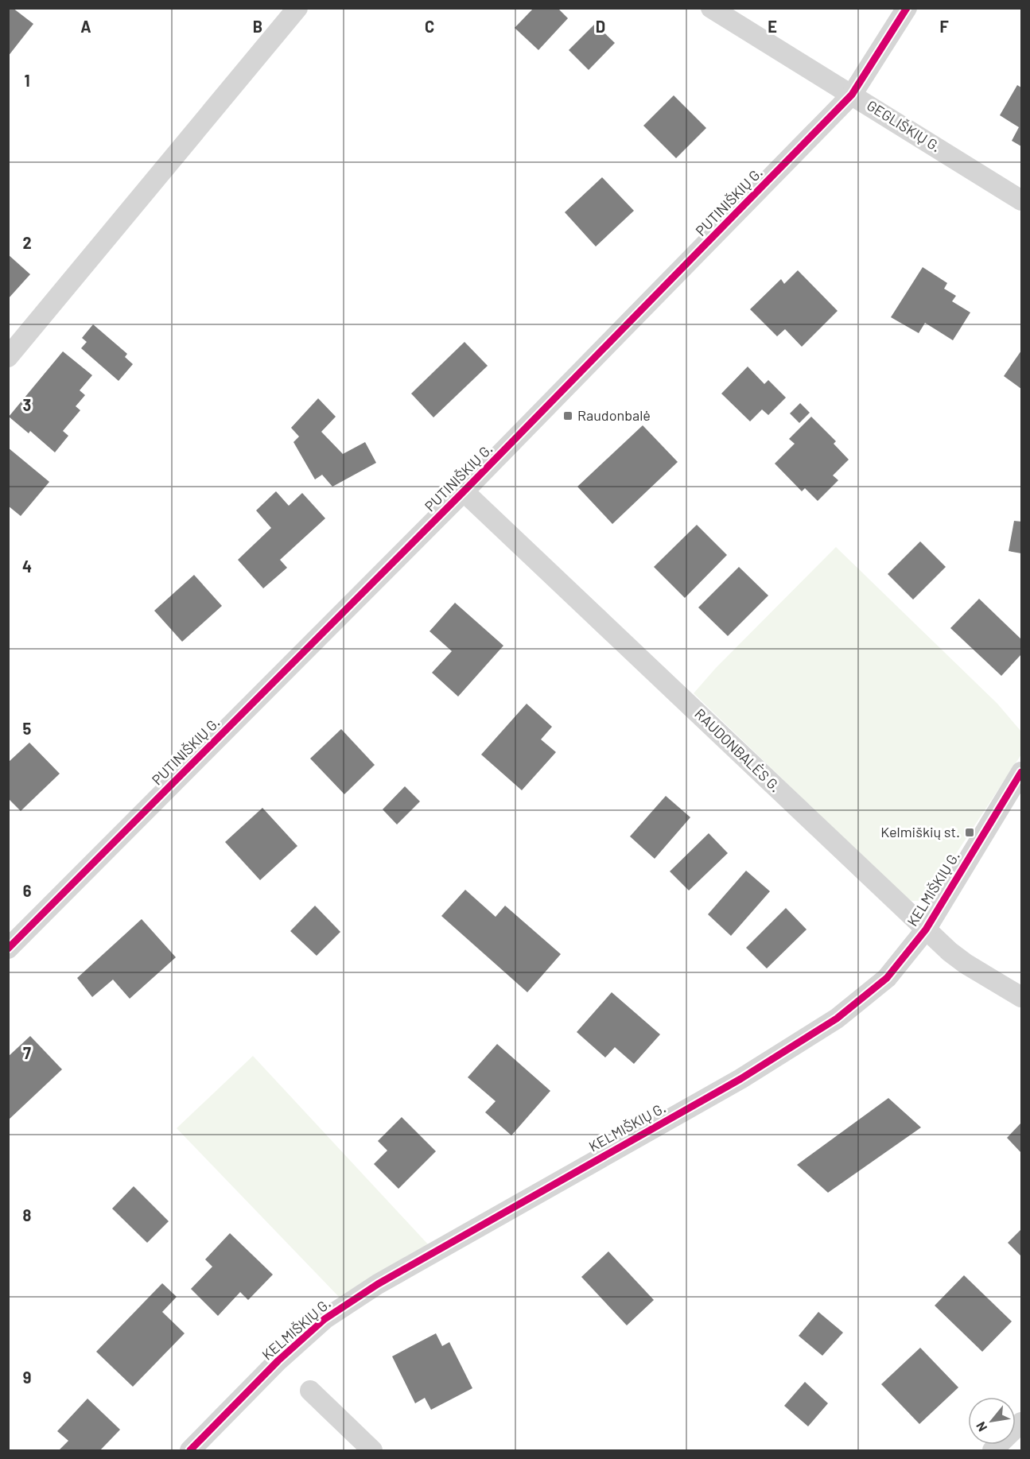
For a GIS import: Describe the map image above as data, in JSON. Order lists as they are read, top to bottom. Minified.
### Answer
{"streets":{"street":["GEGLIŠKIŲ G.","PUTINIŠKIŲ G.","RAUDONBALĖS G.","KELMIŠKIŲ G."]},"crossings":[["GEGLIŠKIŲ G.","PUTINIŠKIŲ G."],["PUTINIŠKIŲ G.","RAUDONBALĖS G."],["RAUDONBALĖS G.","KELMIŠKIŲ G."]],"places":{"transit":["Raudonbalė","Kelmiškių st."]},"north":"bottom left","grid":{"columns":["A","B","C","D","E","F"],"rows":["1","2","3","4","5","6","7","8","9"]}}
